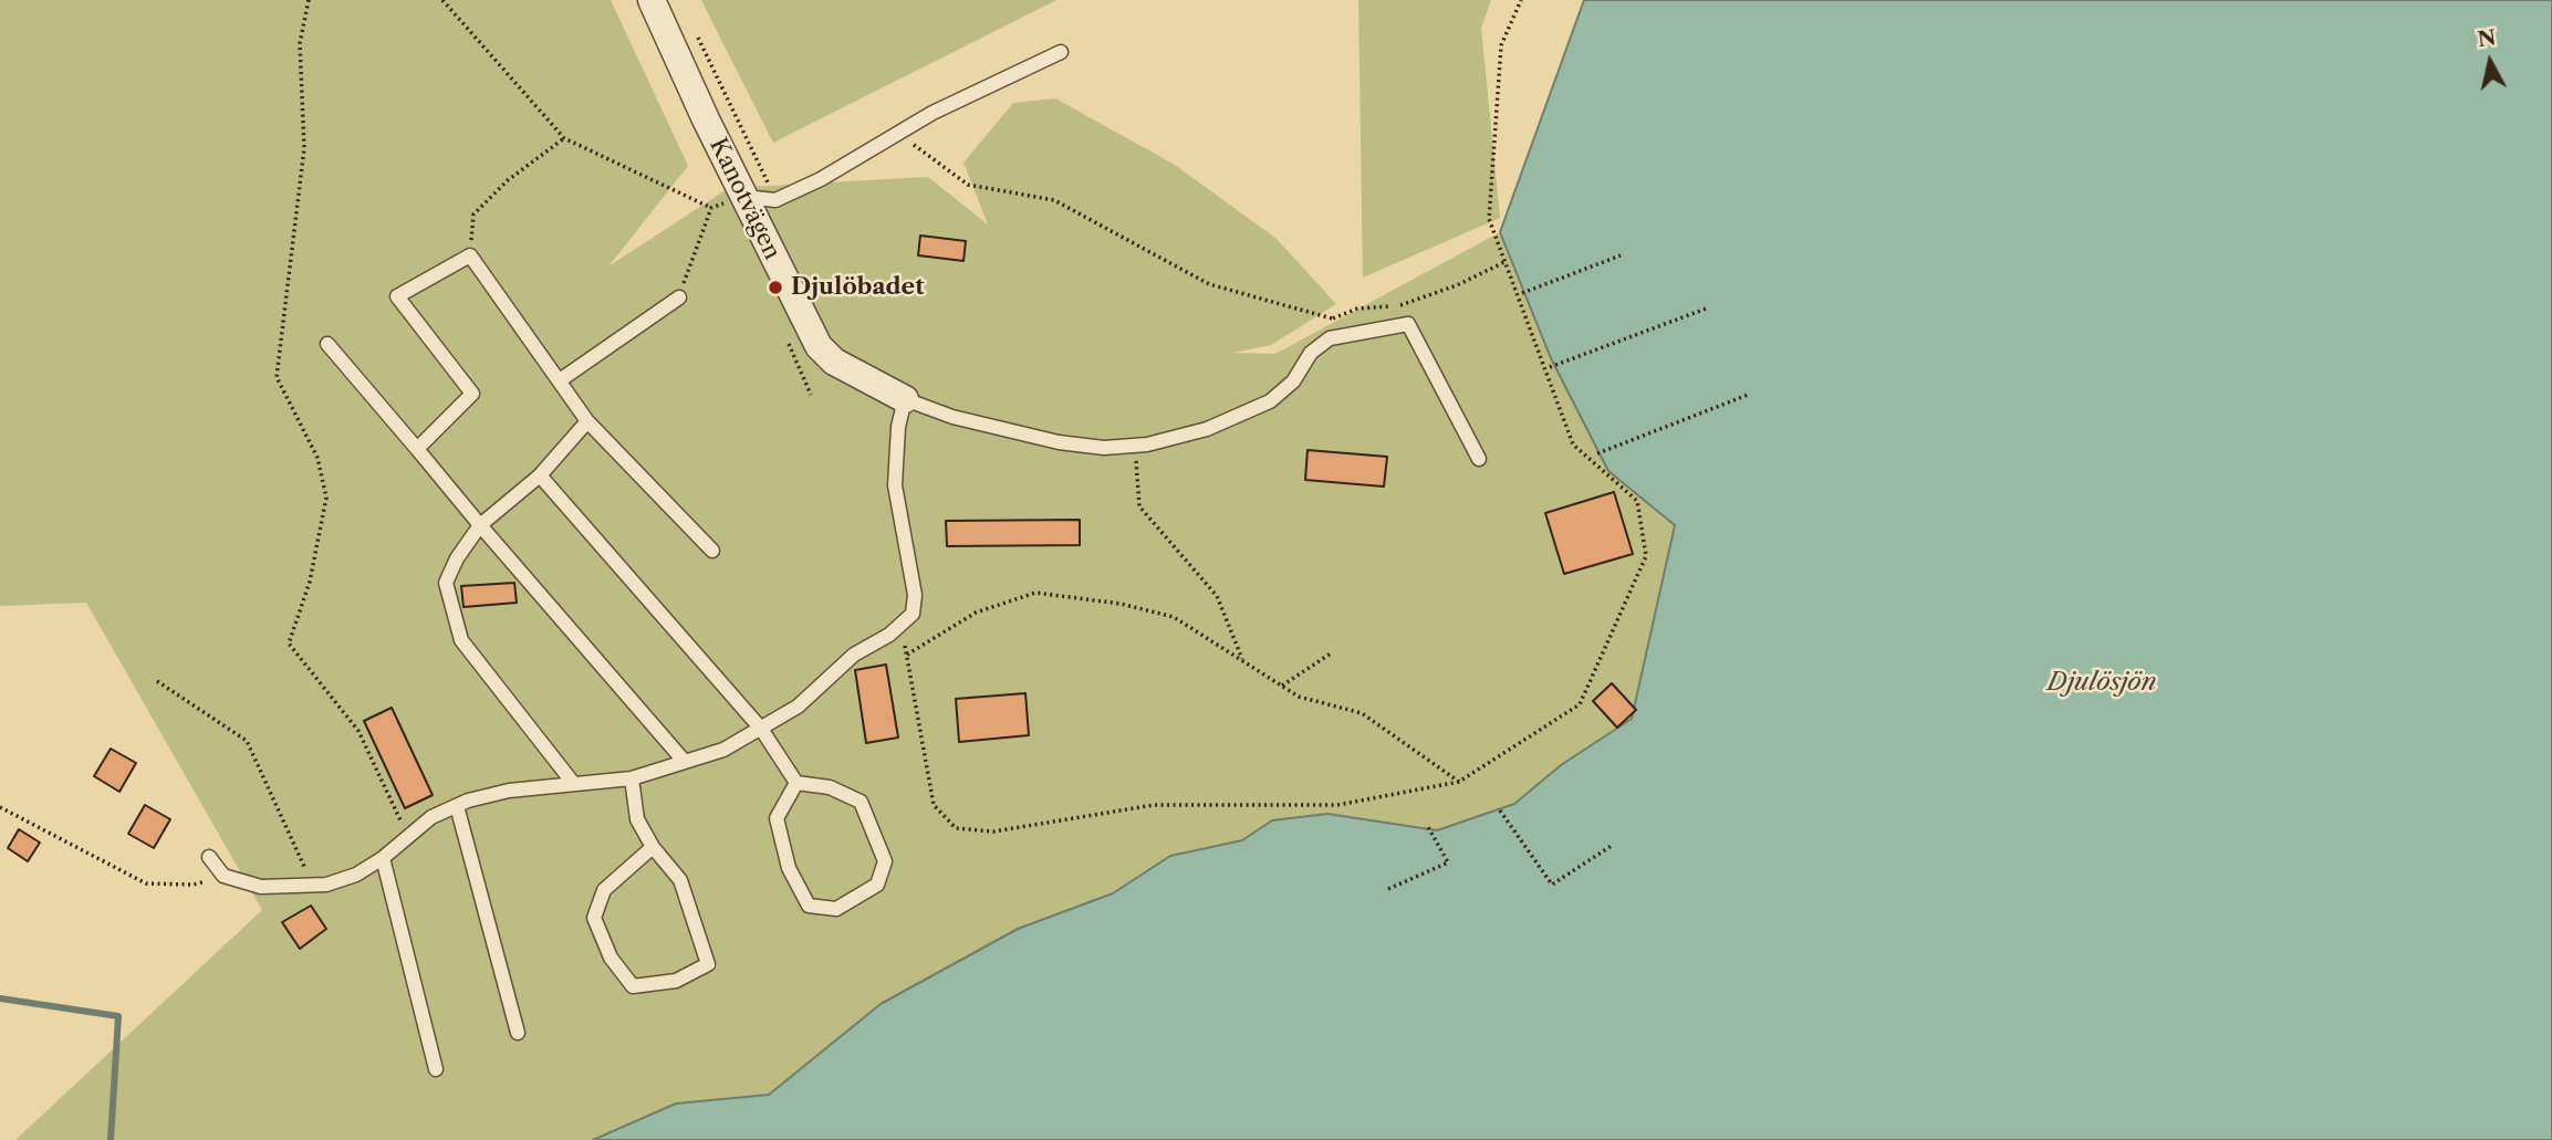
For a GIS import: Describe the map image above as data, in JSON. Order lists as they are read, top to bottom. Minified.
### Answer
{"streets":{"street":["Kanotvägen"]},"water":["Djulösjön"],"places":["Djulöbadet"],"north":"top"}
